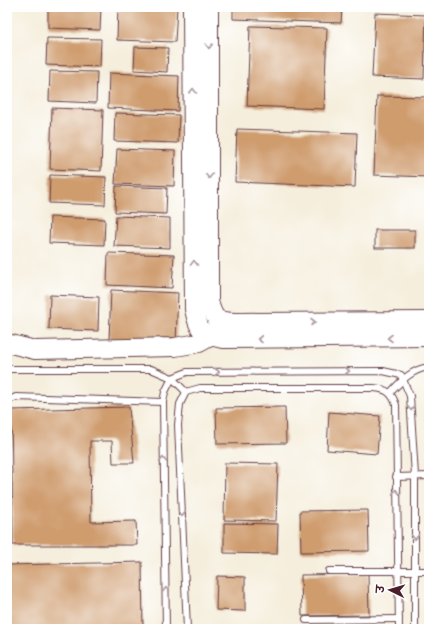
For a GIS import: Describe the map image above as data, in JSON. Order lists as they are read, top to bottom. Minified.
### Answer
{"north":"left"}
